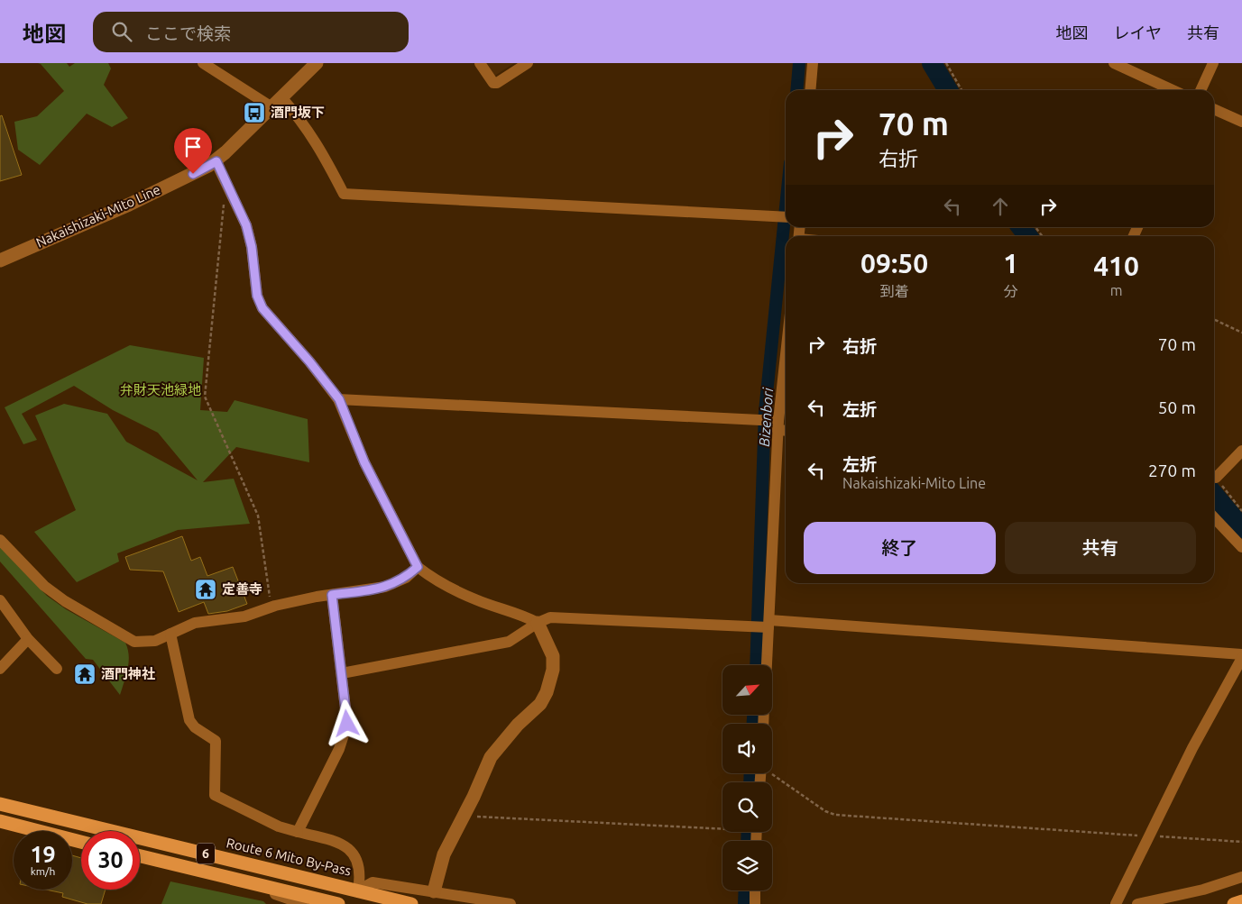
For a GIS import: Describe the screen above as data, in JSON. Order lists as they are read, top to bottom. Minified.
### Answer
{"streets":{"highway":["6","Route 6 Mito By-Pass"],"main road":["Nakaishizaki-Mito Line"]},"water":["Bizenbori"],"parks":["弁財天池緑地"],"places":{"bus stop":["酒門坂下"],"temple":["定善寺","酒門神社"]},"north":"top right","page":{"header":"地図","search":"ここで検索","nav":["地図","レイヤ","共有"],"turn":["70 m","右折"],"eta":["09:50","到着","1","分","410","m"],"list":[{"name":"右折","value":"70 m"},{"name":"左折","value":"50 m"},{"name":"左折","note":"Nakaishizaki-Mito Line","value":"270 m"}],"buttons":["終了","共有"],"speed":"19 km/h","limit":"30"}}
